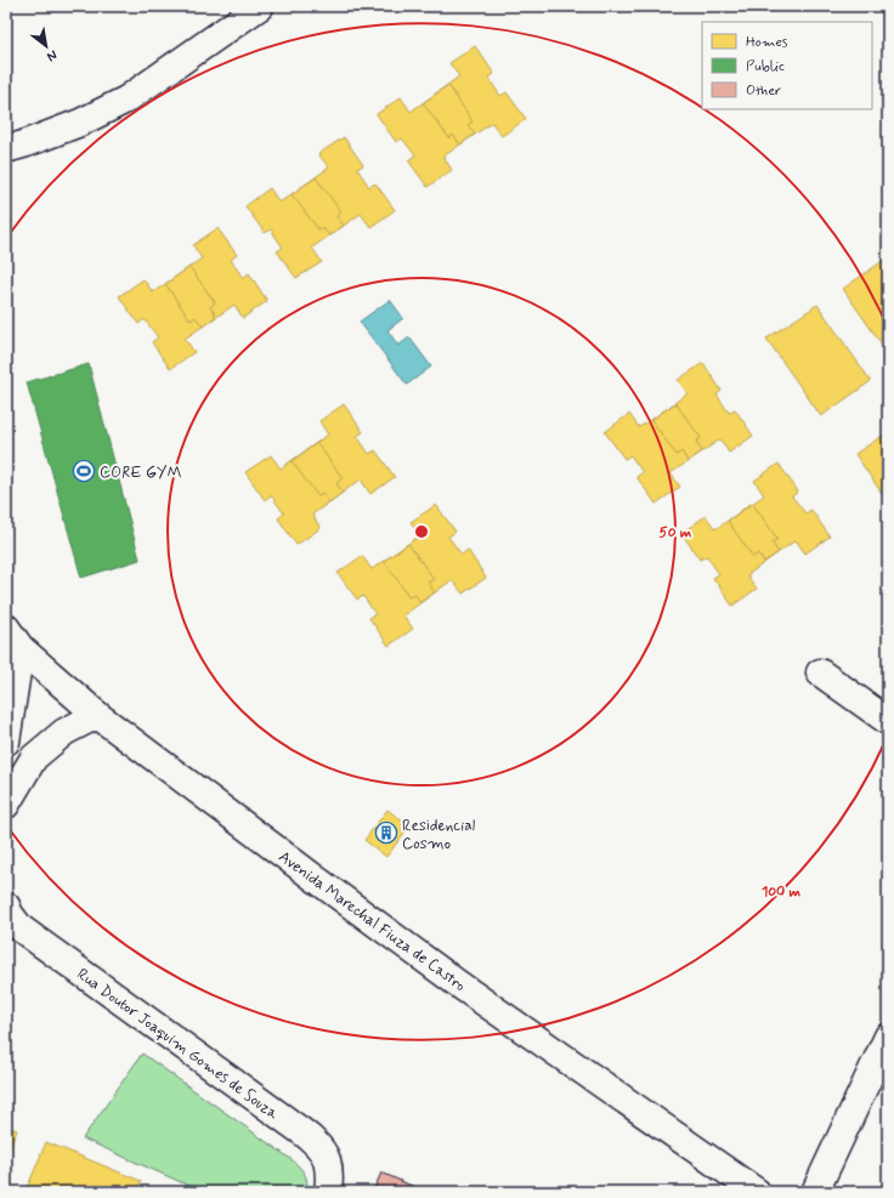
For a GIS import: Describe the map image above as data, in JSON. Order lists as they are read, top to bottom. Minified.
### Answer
{"streets":{"street":["Avenida Marechal Fiuza de Castro","Rua Doutor Joaquim Gomes de Souza"]},"places":{"sports":["CORE GYM"],"building":["Residencial Cosmo"]},"legend":["Homes","Public","Other"],"north":"bottom right","rings":["50 m","100 m"]}
